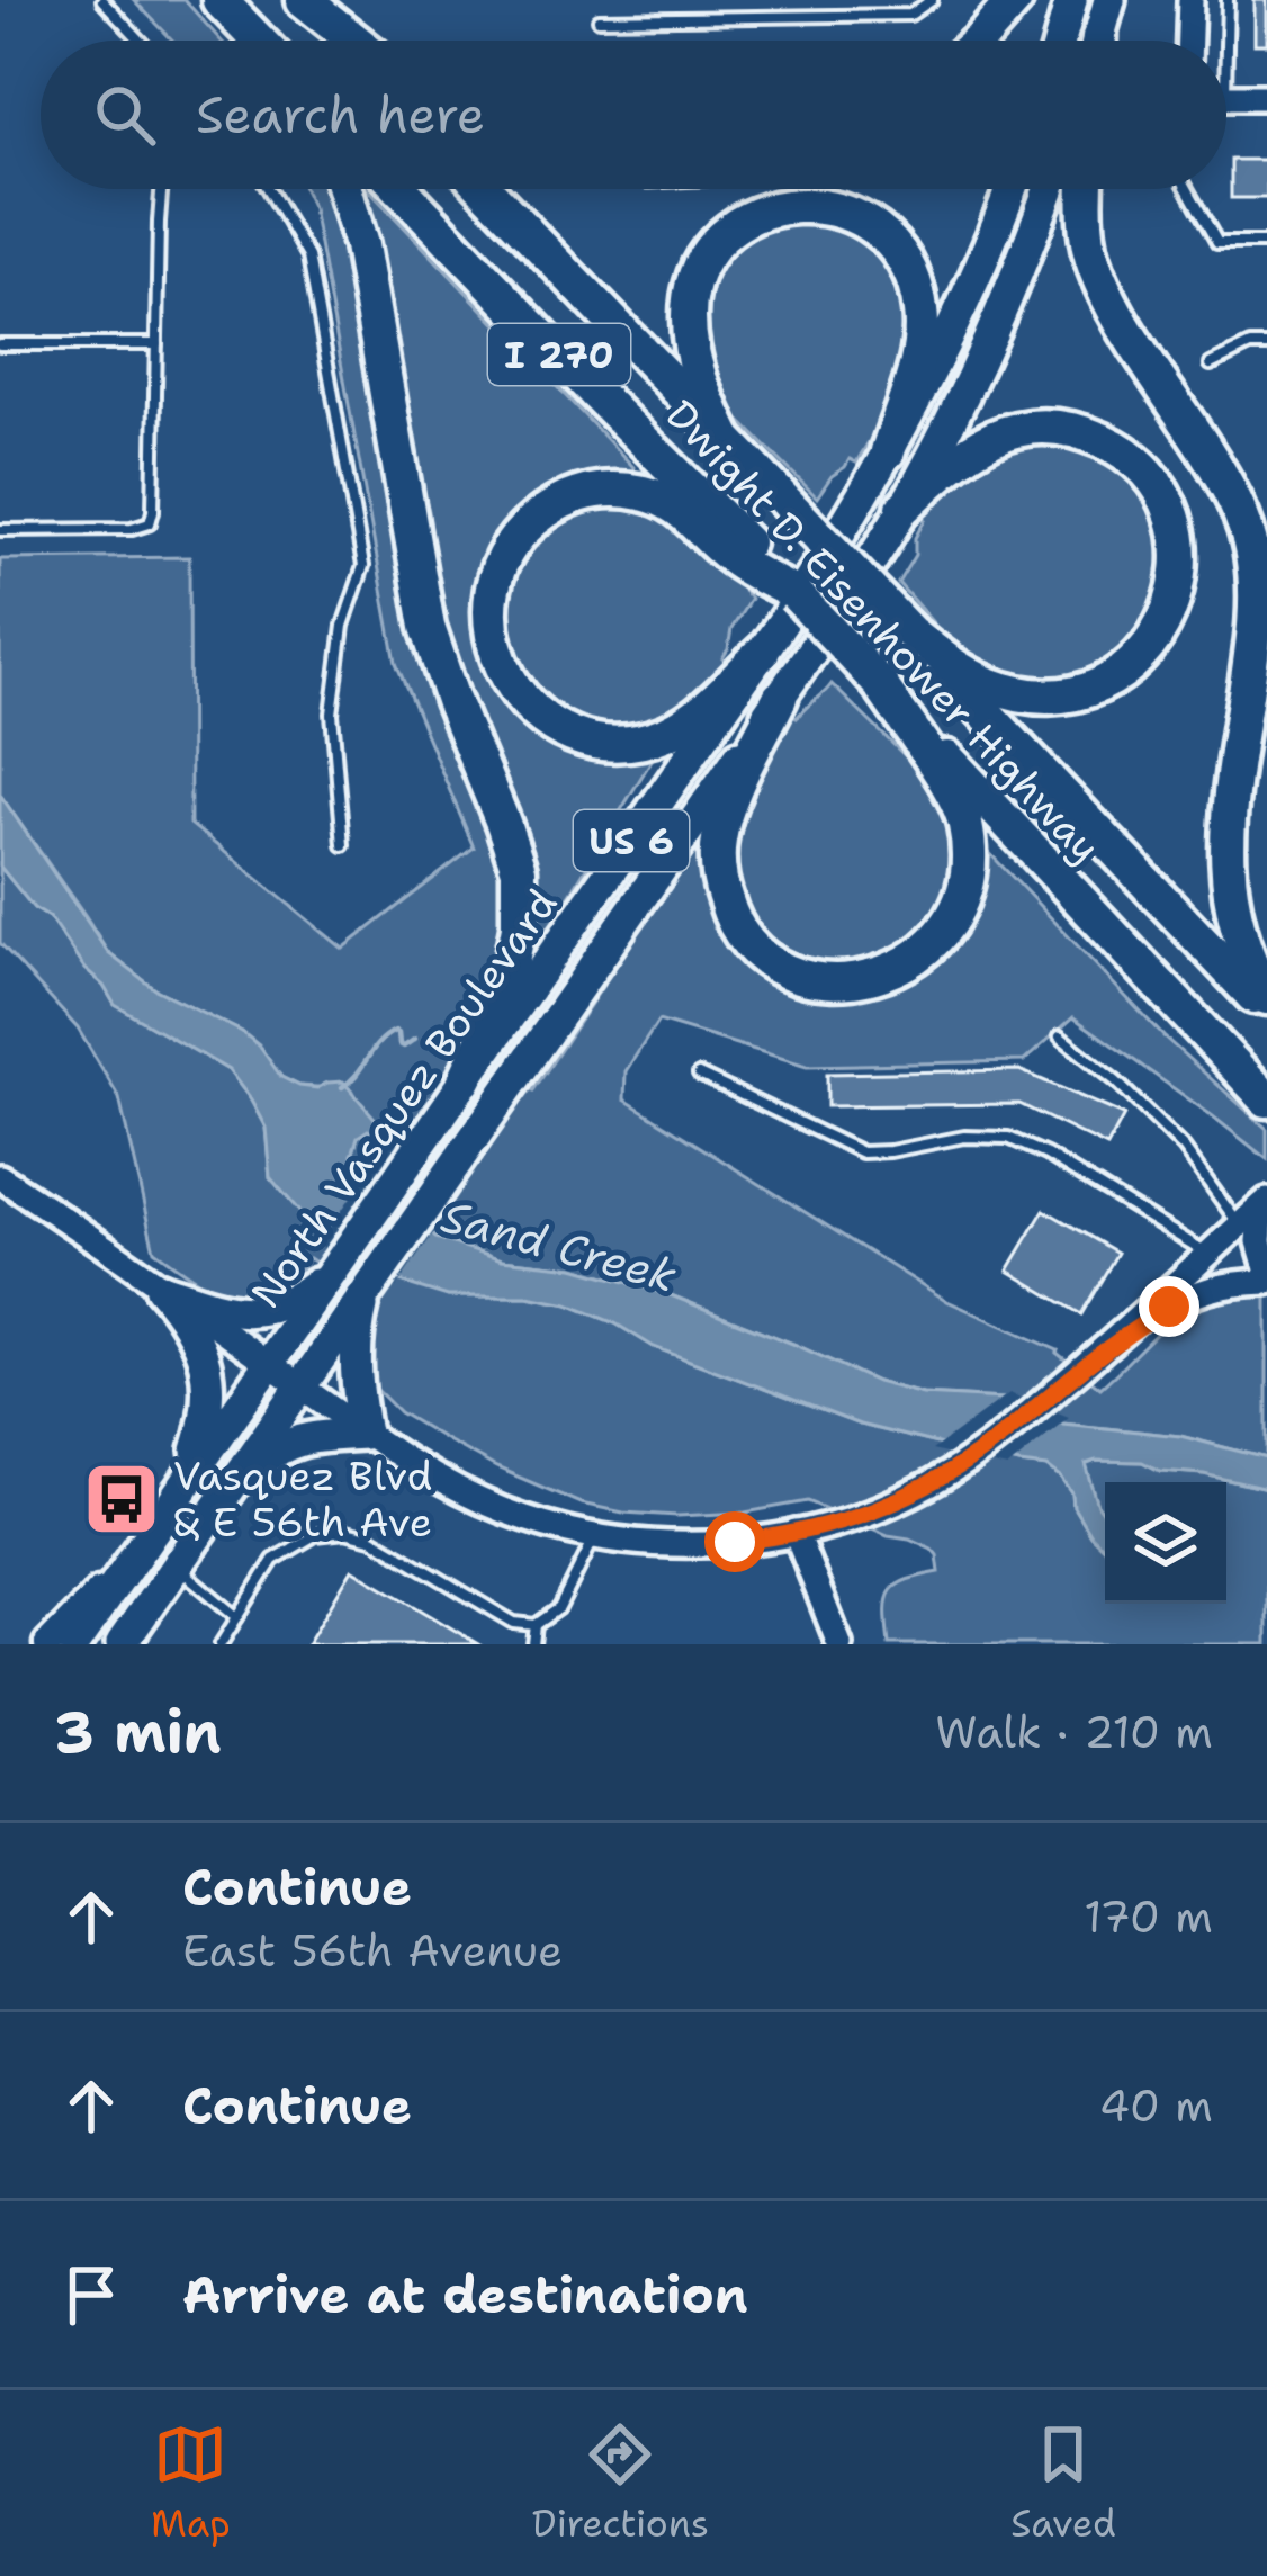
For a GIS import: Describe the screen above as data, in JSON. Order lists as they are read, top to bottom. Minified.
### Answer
{"streets":{"highway":["I 270","Dwight D. Eisenhower Highway","US 6","North Vasquez Boulevard"]},"water":["Sand Creek"],"places":{"bus stop":["Vasquez Blvd & E 56th Ave"]},"page":{"search":"Search here","heading":["3 min","Walk · 210 m"],"list":[["Continue","East 56th Avenue","170 m"],["Continue","40 m"],"Arrive at destination"],"nav":["Map","Directions","Saved"]}}
